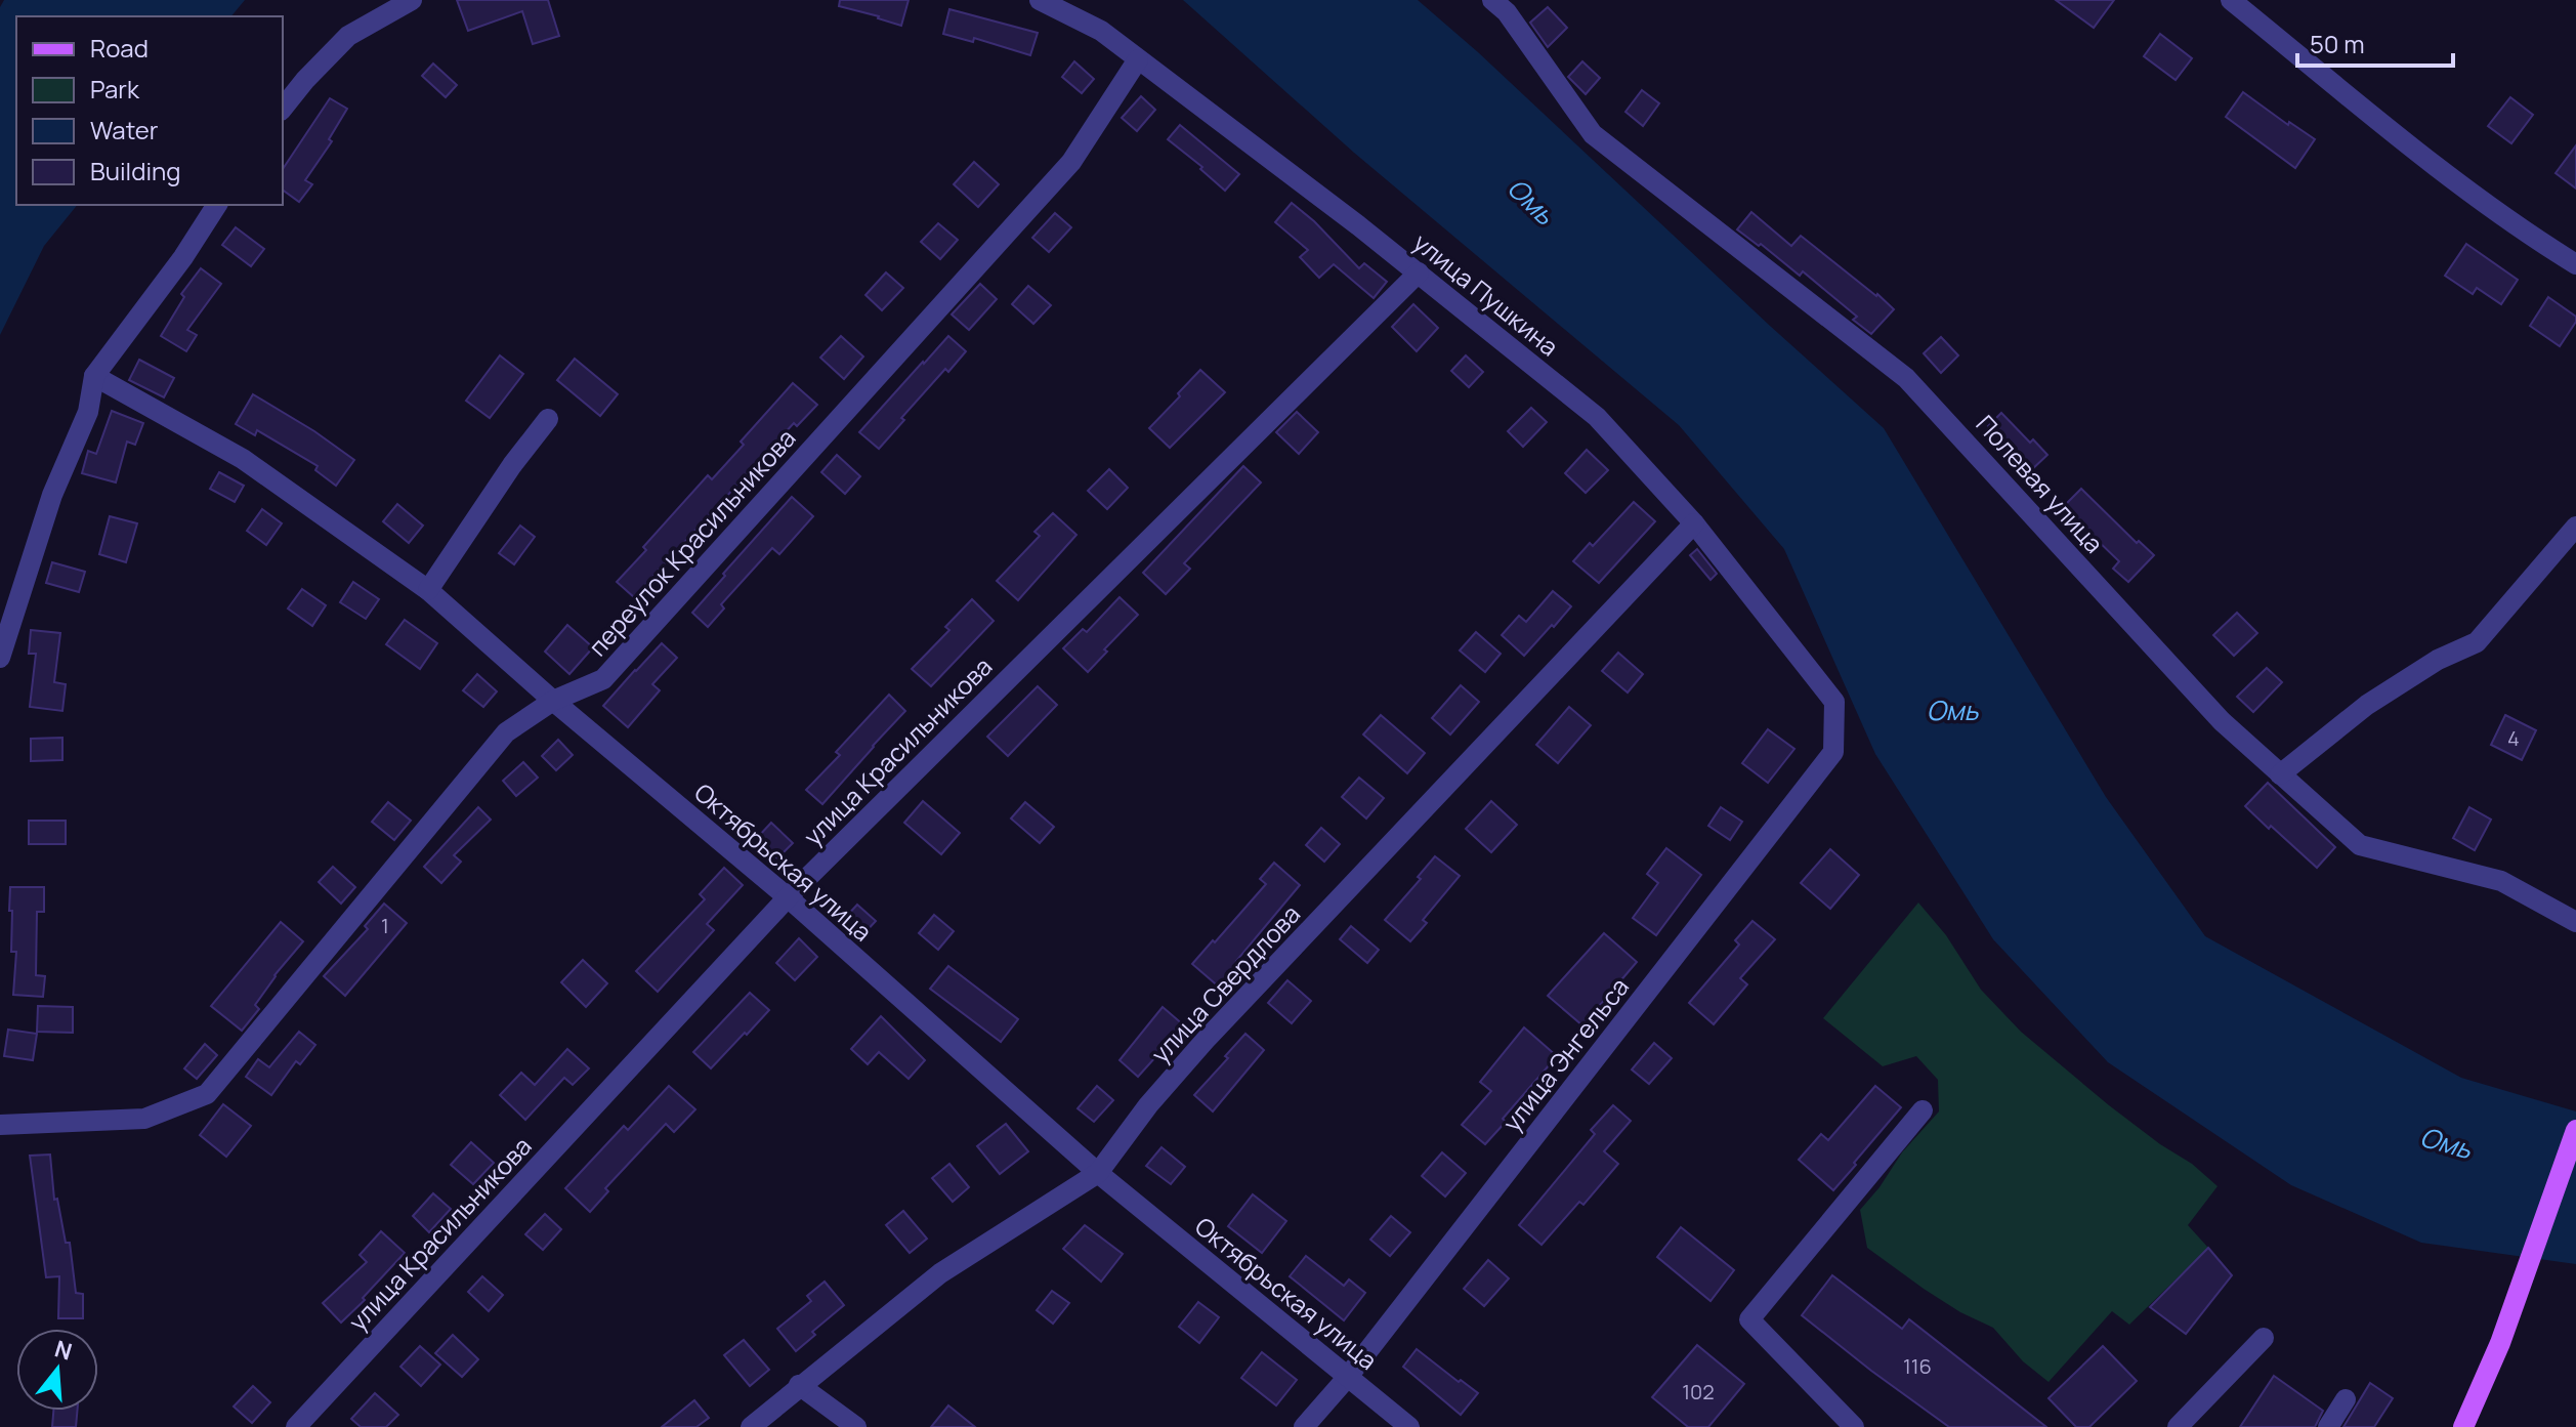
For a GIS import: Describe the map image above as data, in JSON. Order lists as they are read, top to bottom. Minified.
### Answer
{"streets":{"street":["улица Пушкина","Полевая улица","переулок Красильникова","улица Красильникова","Октябрьская улица","улица Свердлова","улица Энгельса"]},"crossings":[["улица Пушкина","переулок Красильникова"],["улица Пушкина","улица Красильникова"],["улица Пушкина","улица Свердлова"],["улица Пушкина","улица Энгельса"],["переулок Красильникова","Октябрьская улица"],["улица Красильникова","Октябрьская улица"],["Октябрьская улица","улица Свердлова"],["Октябрьская улица","улица Энгельса"]],"water":["Омь"],"house_numbers":["4","1","116","102"],"legend":["Road","Park","Water","Building"],"scale_bar":"50 m","north":"top"}
